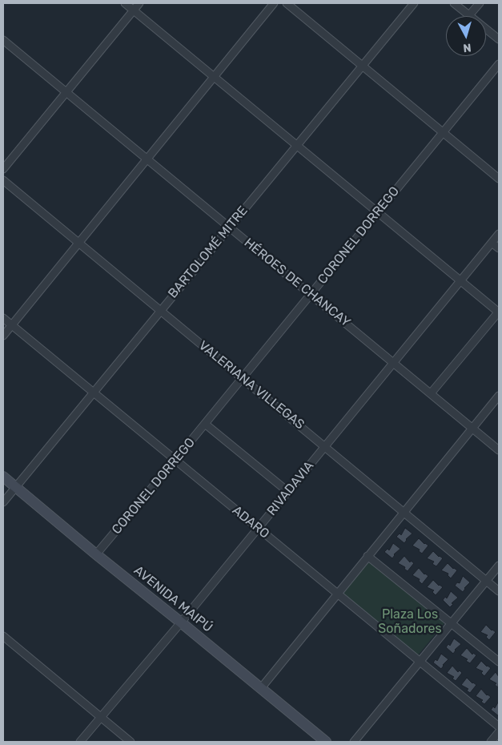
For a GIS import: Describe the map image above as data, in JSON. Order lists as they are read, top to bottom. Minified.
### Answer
{"streets":{"main road":["AVENIDA MAIPÚ"],"street":["CORONEL DORREGO","BARTOLOMÉ MITRE","HÉROES DE CHANCAY","VALERIANA VILLEGAS","RIVADAVIA","ADARO"]},"crossings":[["CORONEL DORREGO","HÉROES DE CHANCAY"],["CORONEL DORREGO","VALERIANA VILLEGAS"],["CORONEL DORREGO","ADARO"],["CORONEL DORREGO","AVENIDA MAIPÚ"],["BARTOLOMÉ MITRE","HÉROES DE CHANCAY"],["BARTOLOMÉ MITRE","VALERIANA VILLEGAS"],["BARTOLOMÉ MITRE","ADARO"],["BARTOLOMÉ MITRE","AVENIDA MAIPÚ"],["HÉROES DE CHANCAY","RIVADAVIA"],["VALERIANA VILLEGAS","RIVADAVIA"],["RIVADAVIA","ADARO"],["RIVADAVIA","AVENIDA MAIPÚ"]],"parks":["Plaza Los Soñadores"],"north":"bottom"}
